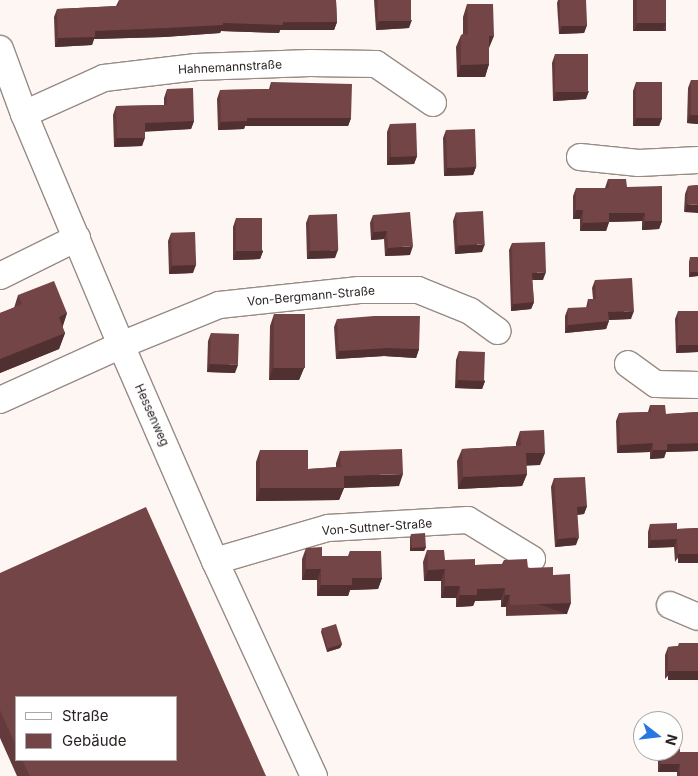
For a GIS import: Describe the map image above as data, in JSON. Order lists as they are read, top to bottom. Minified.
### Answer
{"streets":{"street":["Hahnemannstraße","Von-Bergmann-Straße","Hessenweg","Von-Suttner-Straße"]},"crossings":[["Hahnemannstraße","Hessenweg"],["Von-Bergmann-Straße","Hessenweg"],["Hessenweg","Von-Suttner-Straße"]],"legend":["Straße","Gebäude"],"north":"right"}
